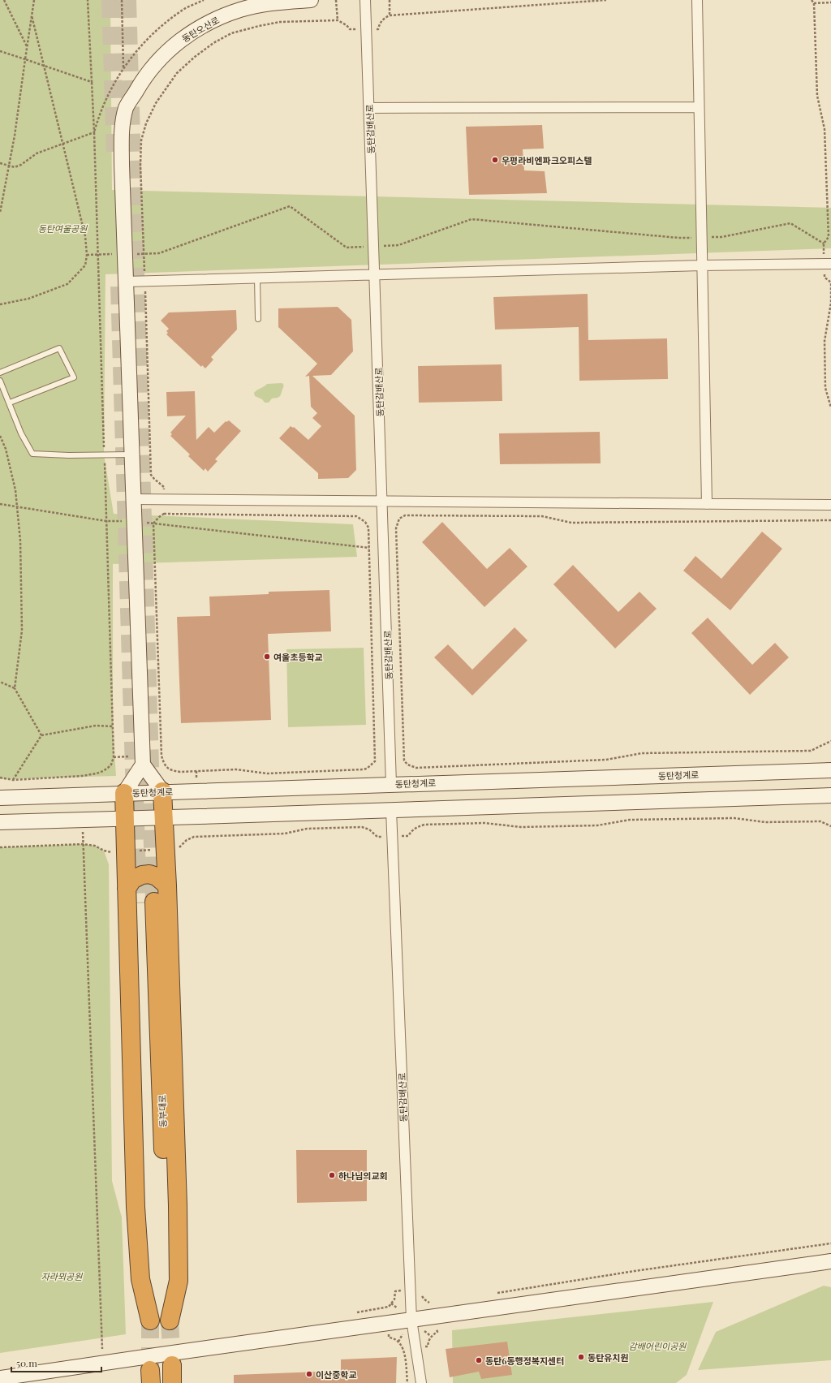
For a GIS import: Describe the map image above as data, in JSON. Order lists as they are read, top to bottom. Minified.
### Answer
{"streets":{"highway":["동부대로"],"street":["동탄오산로","동탄감배산로","동탄청계로"]},"crossings":[["동탄감배산로","동탄청계로"]],"parks":["동탄여울공원","자라뫼공원","감배어린이공원"],"places":["우평라비엔파크오피스텔","여울초등학교","하나님의교회","동탄유치원","동탄6동행정복지센터","이산중학교"],"scale_bar":"50 m"}
